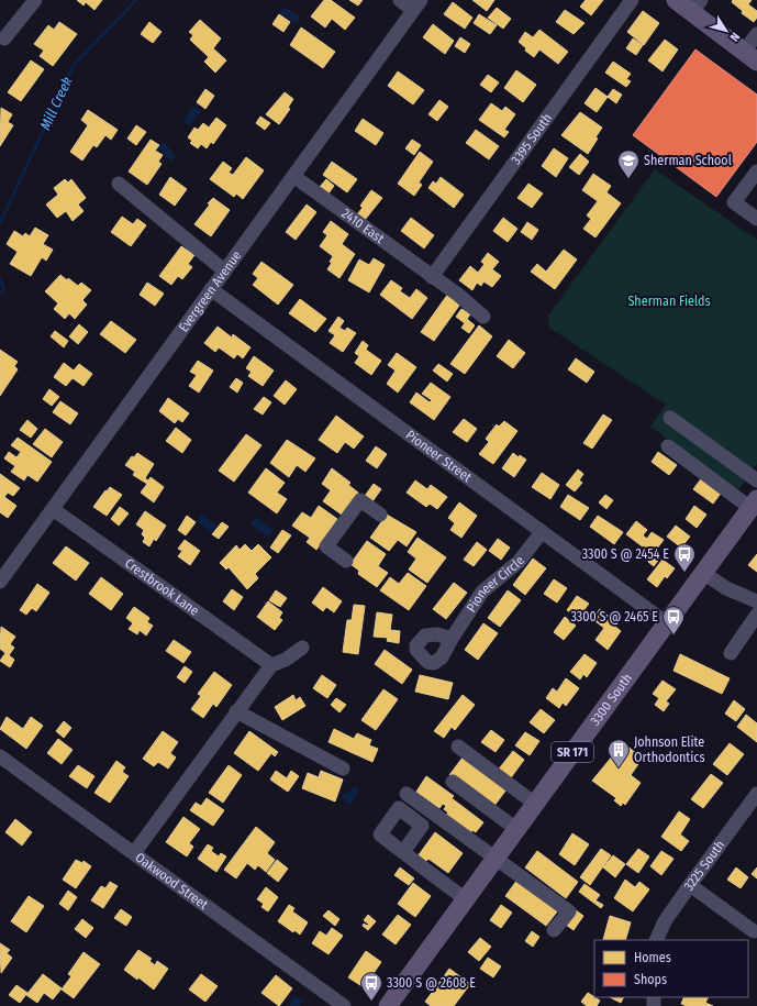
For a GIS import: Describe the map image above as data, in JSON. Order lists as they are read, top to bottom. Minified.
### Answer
{"streets":{"main road":["3300 South","SR 171"],"street":["3395 South","2410 East","Evergreen Avenue","Pioneer Street","Pioneer Circle","Crestbrook Lane","3225 South","Oakwood Street"]},"crossings":[["3395 South","2410 East"],["2410 East","Evergreen Avenue"],["Evergreen Avenue","Pioneer Street"],["Evergreen Avenue","Crestbrook Lane"],["Pioneer Street","Pioneer Circle"],["Pioneer Street","3300 South"]],"water":["Mill Creek"],"parks":["Sherman Fields"],"places":{"school or university":["Sherman School"],"bus stop":["3300 S @ 2454 E","3300 S @ 2465 E","3300 S @ 2608 E"],"building":["Johnson Elite Orthodontics"]},"legend":["Homes","Shops"],"north":"bottom right"}
